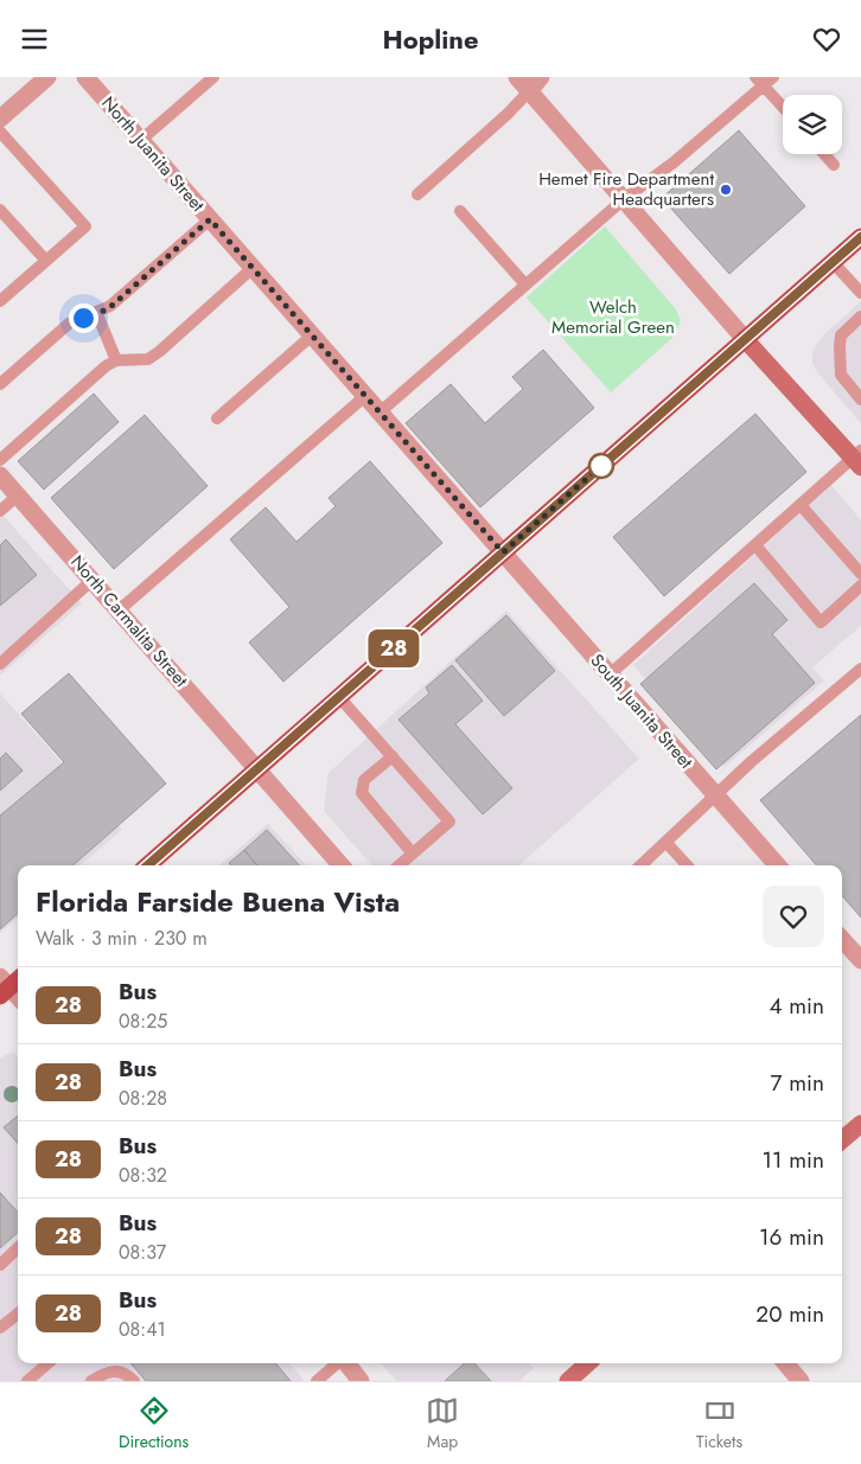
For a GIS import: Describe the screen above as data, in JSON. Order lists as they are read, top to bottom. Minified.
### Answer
{"streets":{"street":["North Juanita Street","North Carmalita Street","South Juanita Street"]},"crossings":[["North Juanita Street","South Juanita Street"]],"parks":["Welch Memorial Green"],"places":["Hemet Fire Department Headquarters"],"lines":["bus line 28"],"page":{"header":"Hopline","on_map":"28","heading":["Florida Farside Buena Vista","Walk · 3 min · 230 m"],"list":[{"mark":"28","name":"Bus","note":"08:25","value":"4 min"},{"mark":"28","name":"Bus","note":"08:28","value":"7 min"},{"mark":"28","name":"Bus","note":"08:32","value":"11 min"},{"mark":"28","name":"Bus","note":"08:37","value":"16 min"},{"mark":"28","name":"Bus","note":"08:41","value":"20 min"}],"tabs":["Directions","Map","Tickets"]}}
